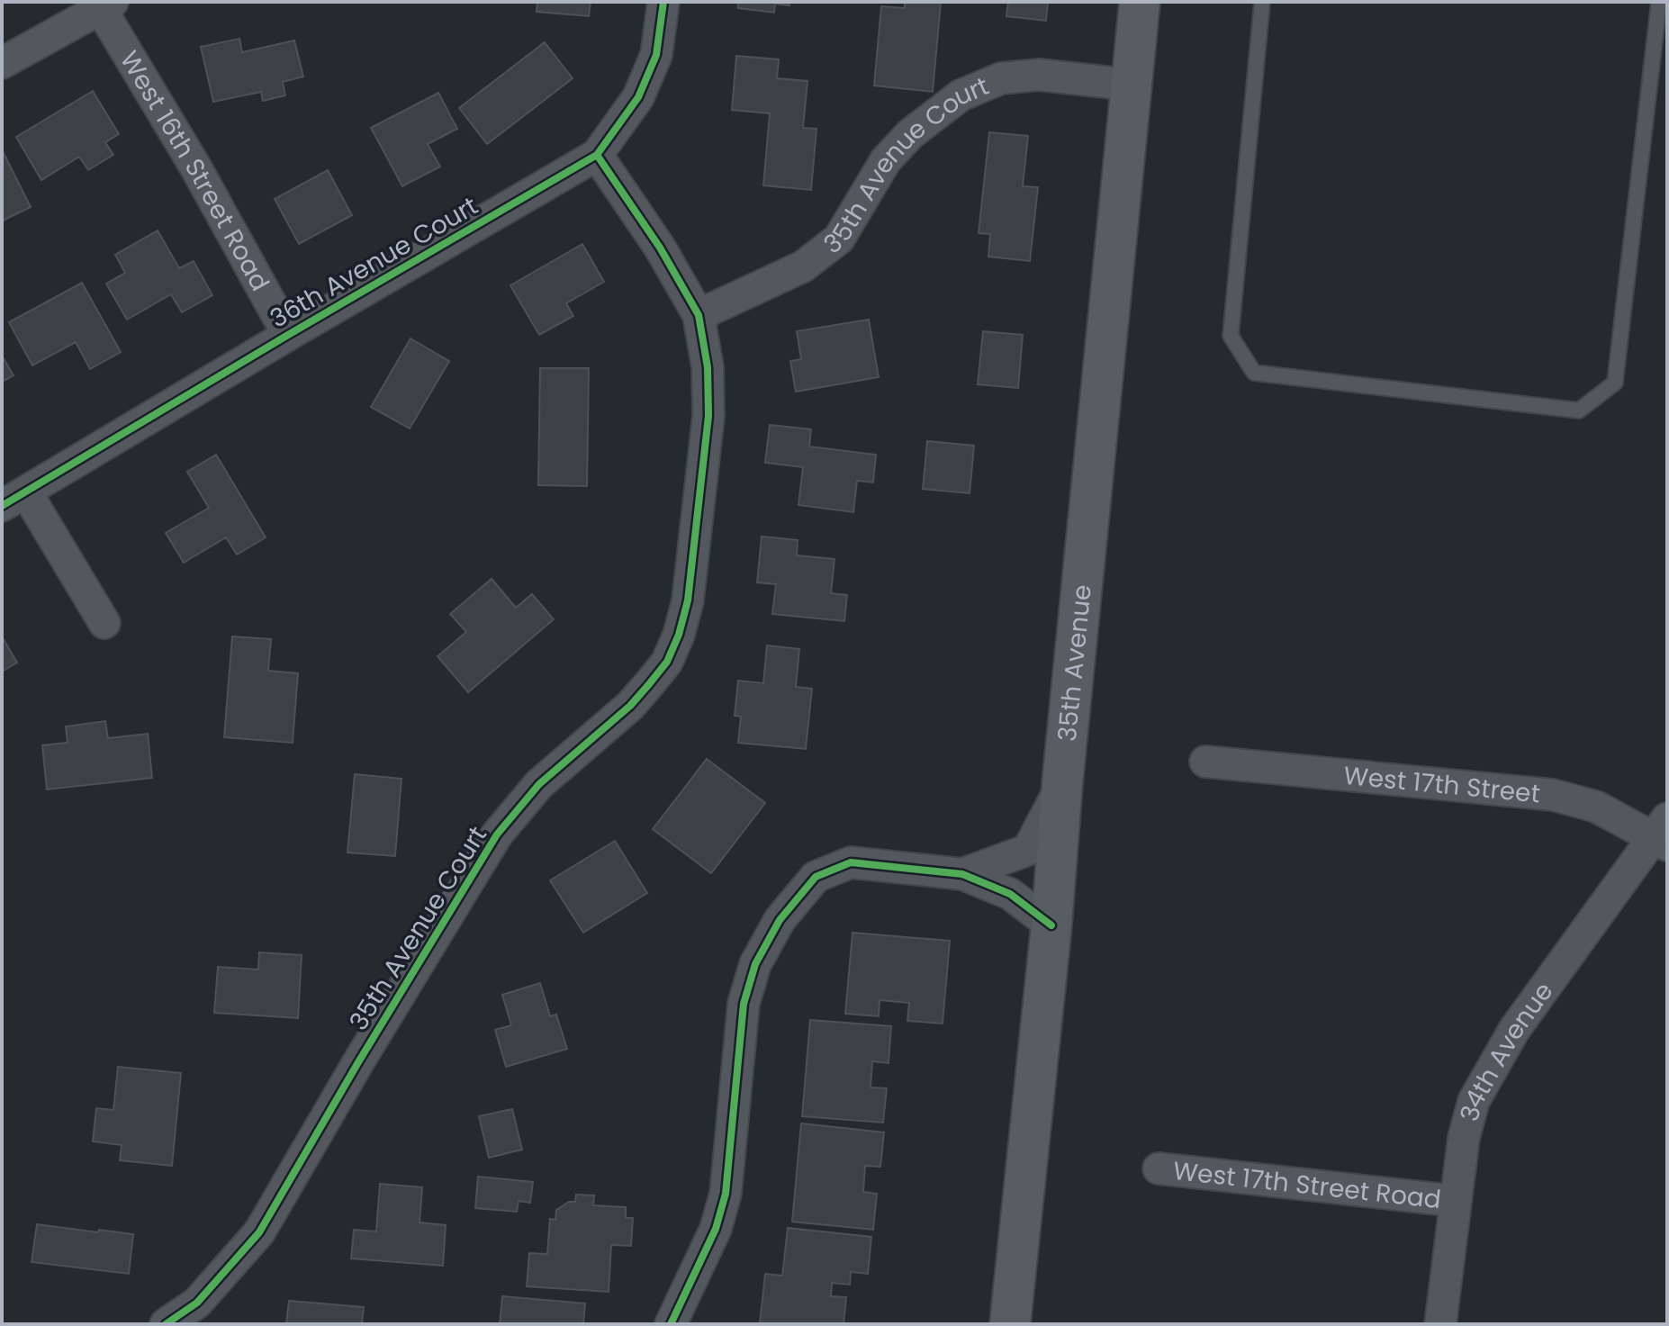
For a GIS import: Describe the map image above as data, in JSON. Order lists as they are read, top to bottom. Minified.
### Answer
{"streets":{"main road":["35th Avenue"],"street":["35th Avenue Court","West 16th Street Road","36th Avenue Court","West 17th Street","34th Avenue","West 17th Street Road"]},"crossings":[["35th Avenue Court","36th Avenue Court"],["35th Avenue Court","35th Avenue"],["West 16th Street Road","36th Avenue Court"],["West 17th Street","34th Avenue"],["34th Avenue","West 17th Street Road"]]}
